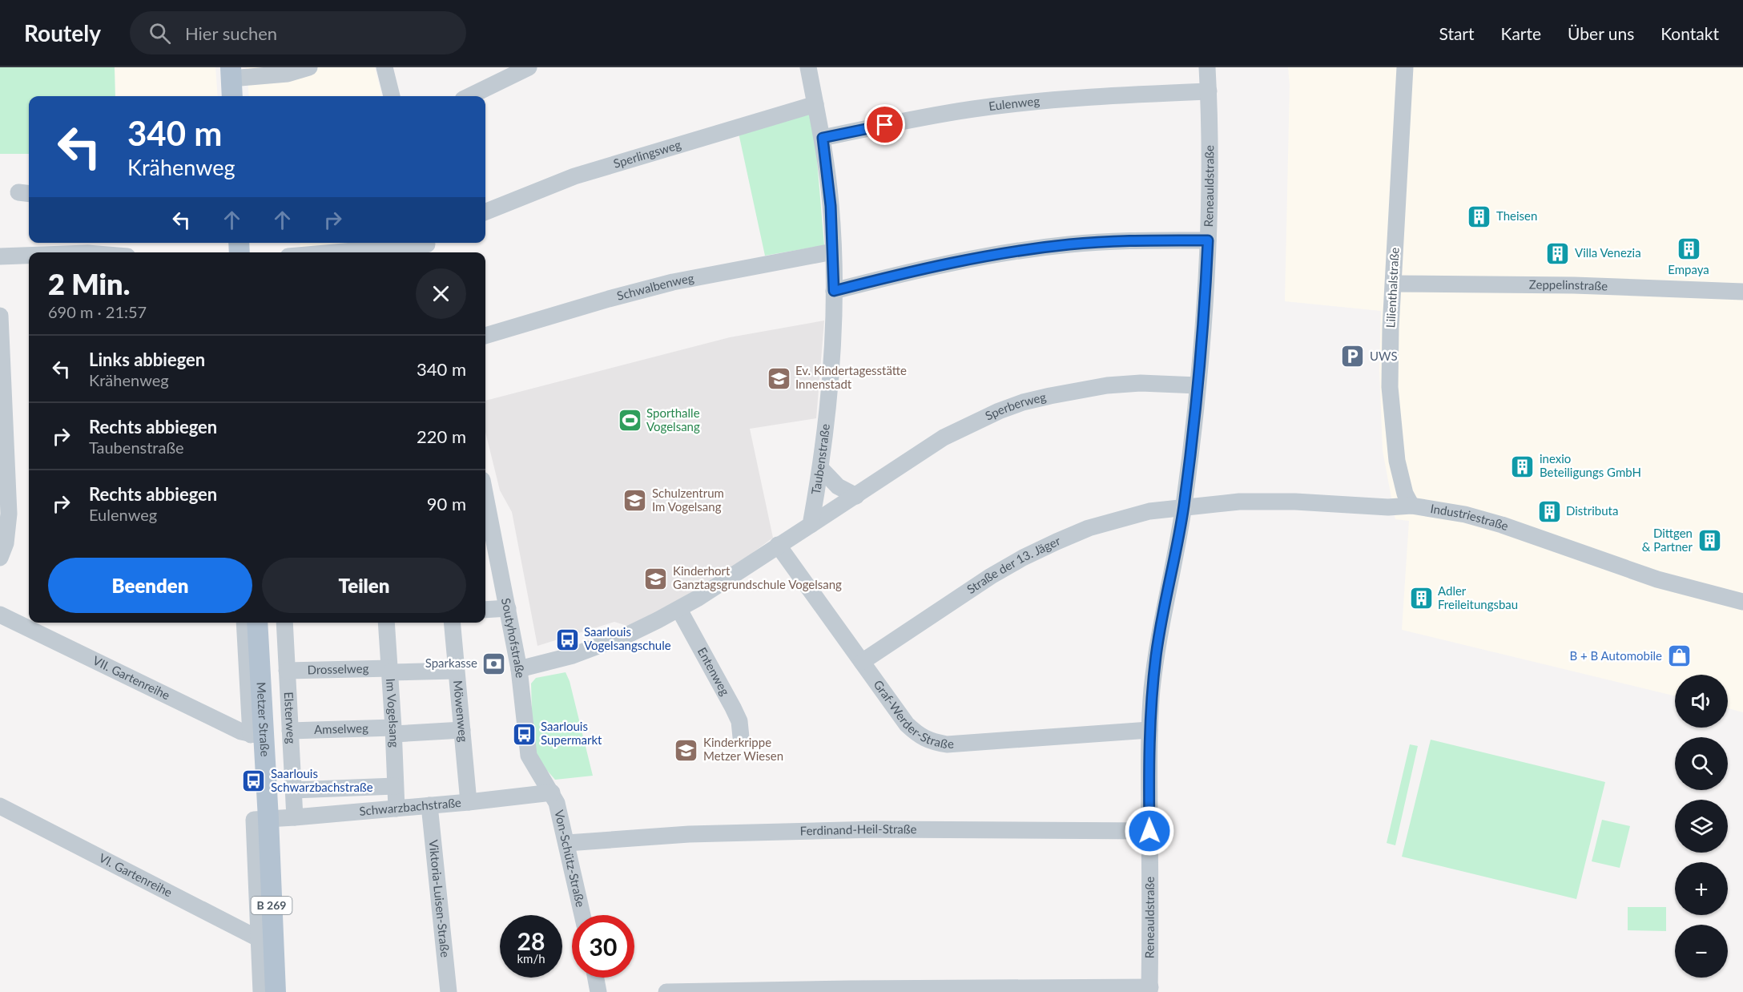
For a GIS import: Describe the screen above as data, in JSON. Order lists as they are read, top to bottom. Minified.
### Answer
{"streets":{"main road":["Metzer Straße","B 269"],"street":["Eulenweg","Sperlingsweg","Reneauldstraße","Zeppelinstraße","Schwalbenweg","Lilienthalstraße","Sperberweg","Taubenstraße","Industriestraße","Straße der 13. Jäger","Soutyhofstraße","Drosselweg","Entenweg","VII. Gartenreihe","Möwenweg","Graf-Werder-Straße","Im Vogelsang","Elsterweg","Amselweg","Schwarzbachstraße","Ferdinand-Heil-Straße","Von-Schütz-Straße","VI. Gartenreihe","Viktoria-Luisen-Straße"]},"crossings":[["Eulenweg","Reneauldstraße"],["Eulenweg","Taubenstraße"],["Sperlingsweg","Taubenstraße"],["Reneauldstraße","Sperberweg"],["Reneauldstraße","Industriestraße"],["Reneauldstraße","Straße der 13. Jäger"],["Reneauldstraße","Graf-Werder-Straße"],["Reneauldstraße","Ferdinand-Heil-Straße"],["Zeppelinstraße","Lilienthalstraße"],["Schwalbenweg","Taubenstraße"],["Lilienthalstraße","Industriestraße"],["Sperberweg","Taubenstraße"],["Industriestraße","Straße der 13. Jäger"],["Straße der 13. Jäger","Graf-Werder-Straße"],["Soutyhofstraße","Schwarzbachstraße"],["Soutyhofstraße","Von-Schütz-Straße"],["Drosselweg","Möwenweg"],["Drosselweg","Im Vogelsang"],["Drosselweg","Elsterweg"],["VII. Gartenreihe","Metzer Straße"],["Möwenweg","Amselweg"],["Möwenweg","Schwarzbachstraße"],["Im Vogelsang","Amselweg"],["Im Vogelsang","Schwarzbachstraße"],["Elsterweg","Amselweg"],["Elsterweg","Schwarzbachstraße"],["Metzer Straße","Schwarzbachstraße"],["Metzer Straße","VI. Gartenreihe"],["Schwarzbachstraße","Von-Schütz-Straße"],["Schwarzbachstraße","Viktoria-Luisen-Straße"],["Ferdinand-Heil-Straße","Von-Schütz-Straße"]],"places":{"building":["Theisen","Empaya","Villa Venezia","inexio Beteiligungs GmbH","Distributa","Dittgen & Partner","Adler Freileitungsbau"],"parking":["UWS"],"school or university":["Ev. Kindertagesstätte Innenstadt","Schulzentrum Im Vogelsang","Kinderhort Ganztagsgrundschule Vogelsang","Kinderkrippe Metzer Wiesen"],"sports":["Sporthalle Vogelsang"],"bus stop":["Saarlouis Vogelsangschule","Saarlouis Supermarkt","Saarlouis Schwarzbachstraße"],"shop":["B + B Automobile"],"bank":["Sparkasse"]},"page":{"header":"Routely","search":"Hier suchen","nav":["Start","Karte","Über uns","Kontakt"],"turn":["340 m","Krähenweg"],"heading":["2 Min.","690 m · 21:57"],"list":[{"name":"Links abbiegen","note":"Krähenweg","value":"340 m"},{"name":"Rechts abbiegen","note":"Taubenstraße","value":"220 m"},{"name":"Rechts abbiegen","note":"Eulenweg","value":"90 m"}],"buttons":["Beenden","Teilen"],"map_buttons":["+","−"],"speed":"28 km/h","limit":"30"}}
